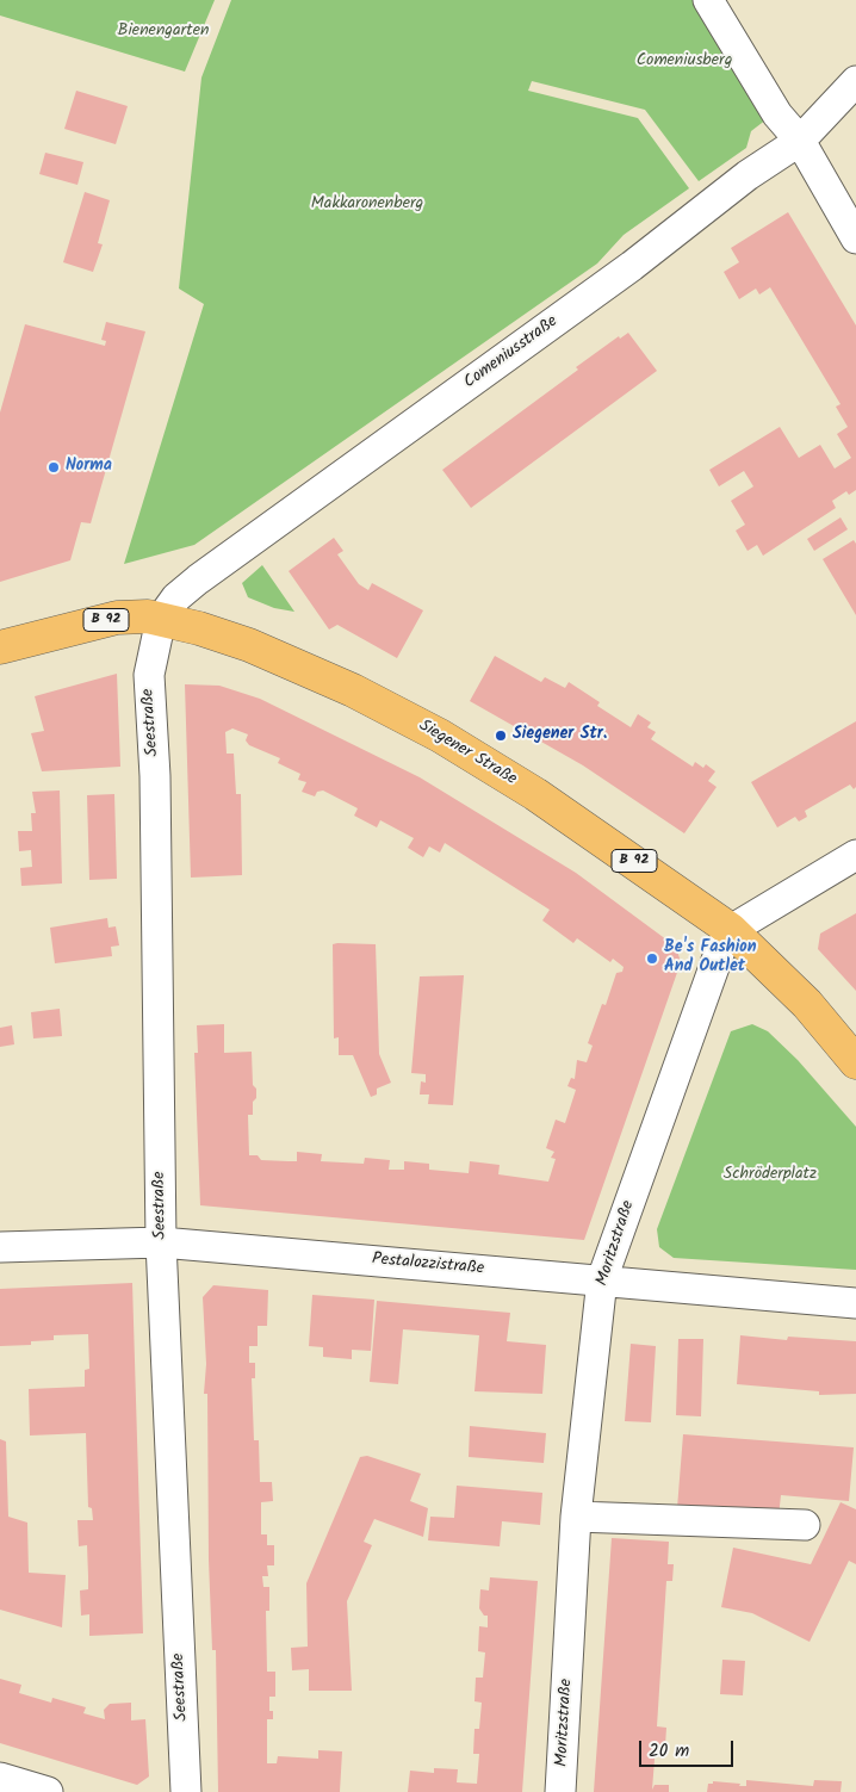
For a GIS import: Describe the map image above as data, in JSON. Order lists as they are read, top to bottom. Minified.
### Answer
{"streets":{"main road":["B 92","Siegener Straße"],"street":["Comeniusstraße","Seestraße","Moritzstraße","Pestalozzistraße"]},"crossings":[["Comeniusstraße","Seestraße"],["Comeniusstraße","Siegener Straße"],["Seestraße","Siegener Straße"],["Seestraße","Pestalozzistraße"],["Siegener Straße","Moritzstraße"],["Moritzstraße","Pestalozzistraße"]],"parks":["Bienengarten","Comeniusberg","Makkaronenberg","Schröderplatz"],"places":["Norma","Siegener Str.","Be's Fashion And Outlet"],"scale_bar":"20 m"}
